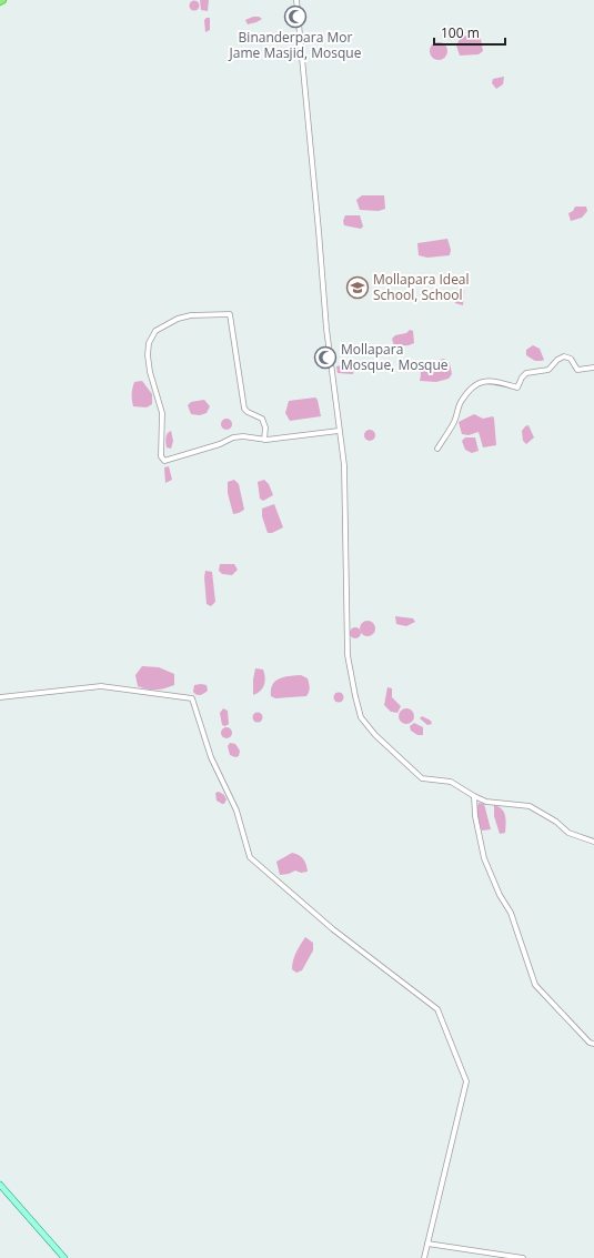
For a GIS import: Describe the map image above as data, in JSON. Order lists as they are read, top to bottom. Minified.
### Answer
{"places":{"mosque":["Binanderpara Mor Jame Masjid, Mosque","Mollapara Mosque, Mosque"],"school or university":["Mollapara Ideal School, School"]},"scale_bar":"100 m"}
